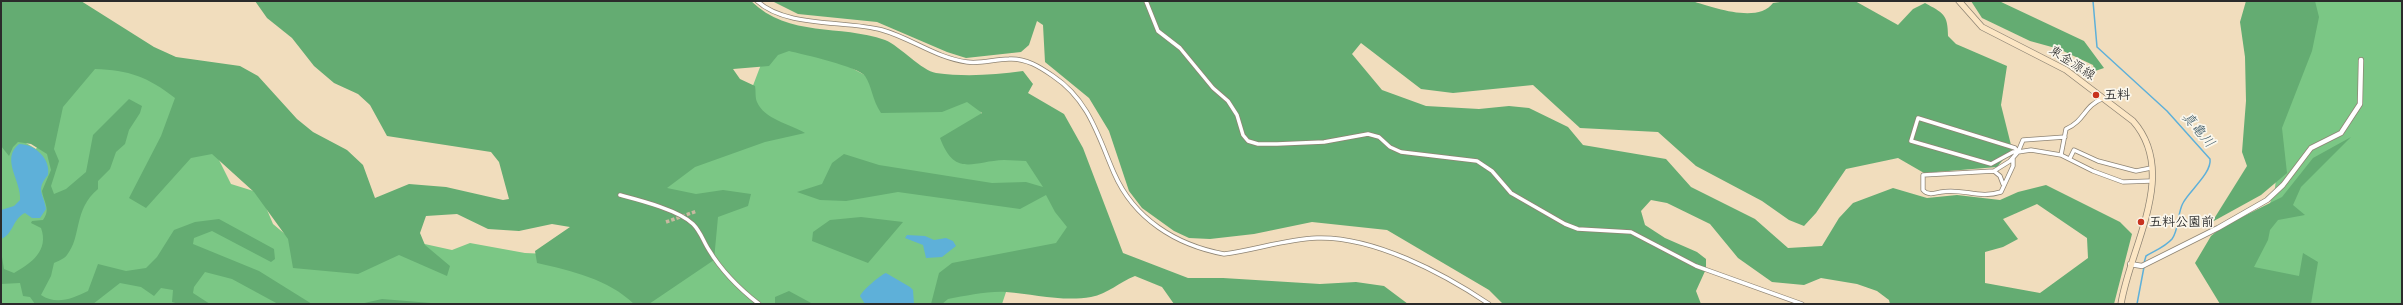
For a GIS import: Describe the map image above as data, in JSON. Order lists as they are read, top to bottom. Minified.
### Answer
{"streets":{"main road":["東金源線"]},"water":["真亀川"],"places":["五料","五料公園前"]}
